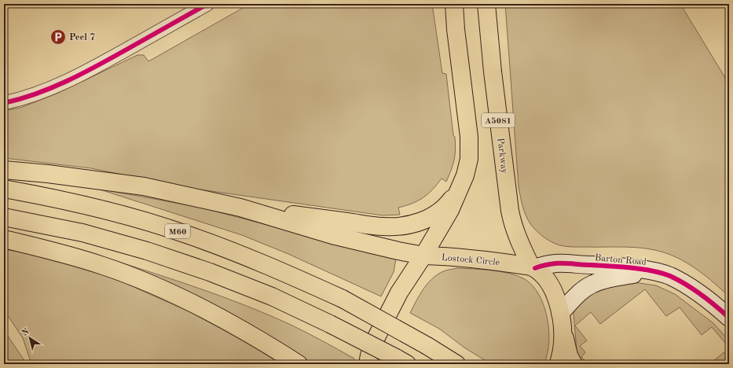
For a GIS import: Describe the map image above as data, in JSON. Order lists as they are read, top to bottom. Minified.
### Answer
{"streets":{"highway":["A5081","Parkway","M60","Lostock Circle"],"street":["Barton Road"]},"crossings":[["A5081","Lostock Circle"],["Parkway","Lostock Circle"],["Parkway","Barton Road"],["Lostock Circle","Barton Road"]],"places":{"parking":["Peel 7"]},"north":"top left"}
